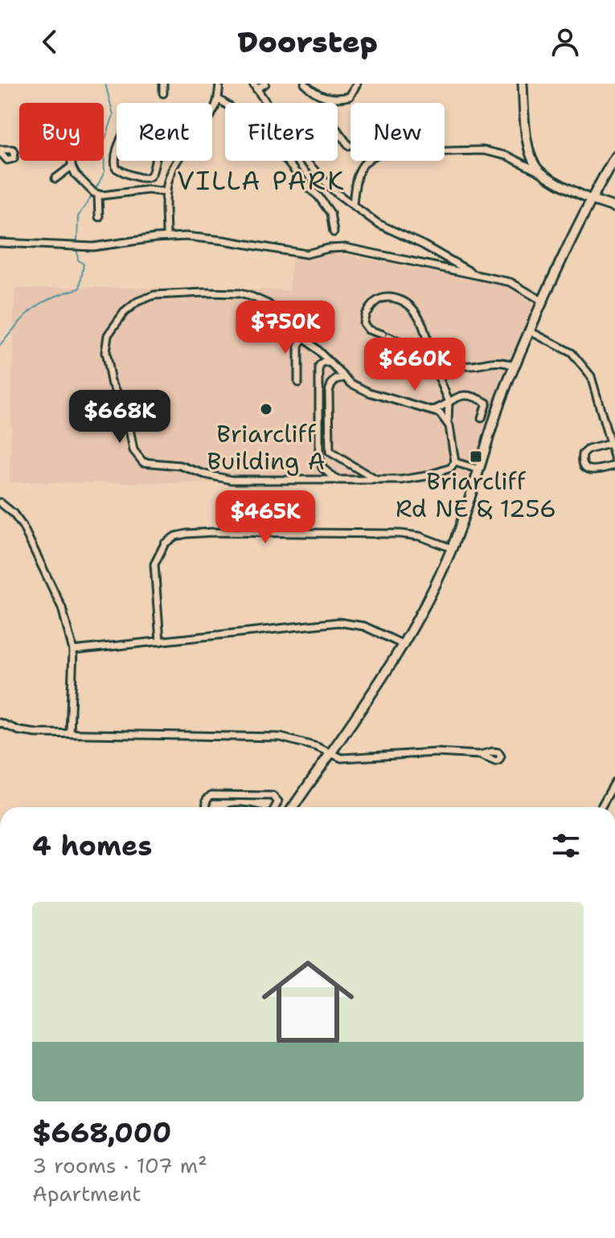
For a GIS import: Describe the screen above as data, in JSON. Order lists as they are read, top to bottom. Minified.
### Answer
{"districts":["VILLA PARK"],"places":{"other":["Briarcliff Building A"],"transit":["Briarcliff Rd NE & 1256"]},"page":{"header":"Doorstep","chip":["Buy","Rent","Filters","New"],"price":["$750K","$660K","$668K","$465K"],"heading":"4 homes","list":[{"name":"$668,000","note":"3 rooms · 107 m² · Apartment"}]}}
